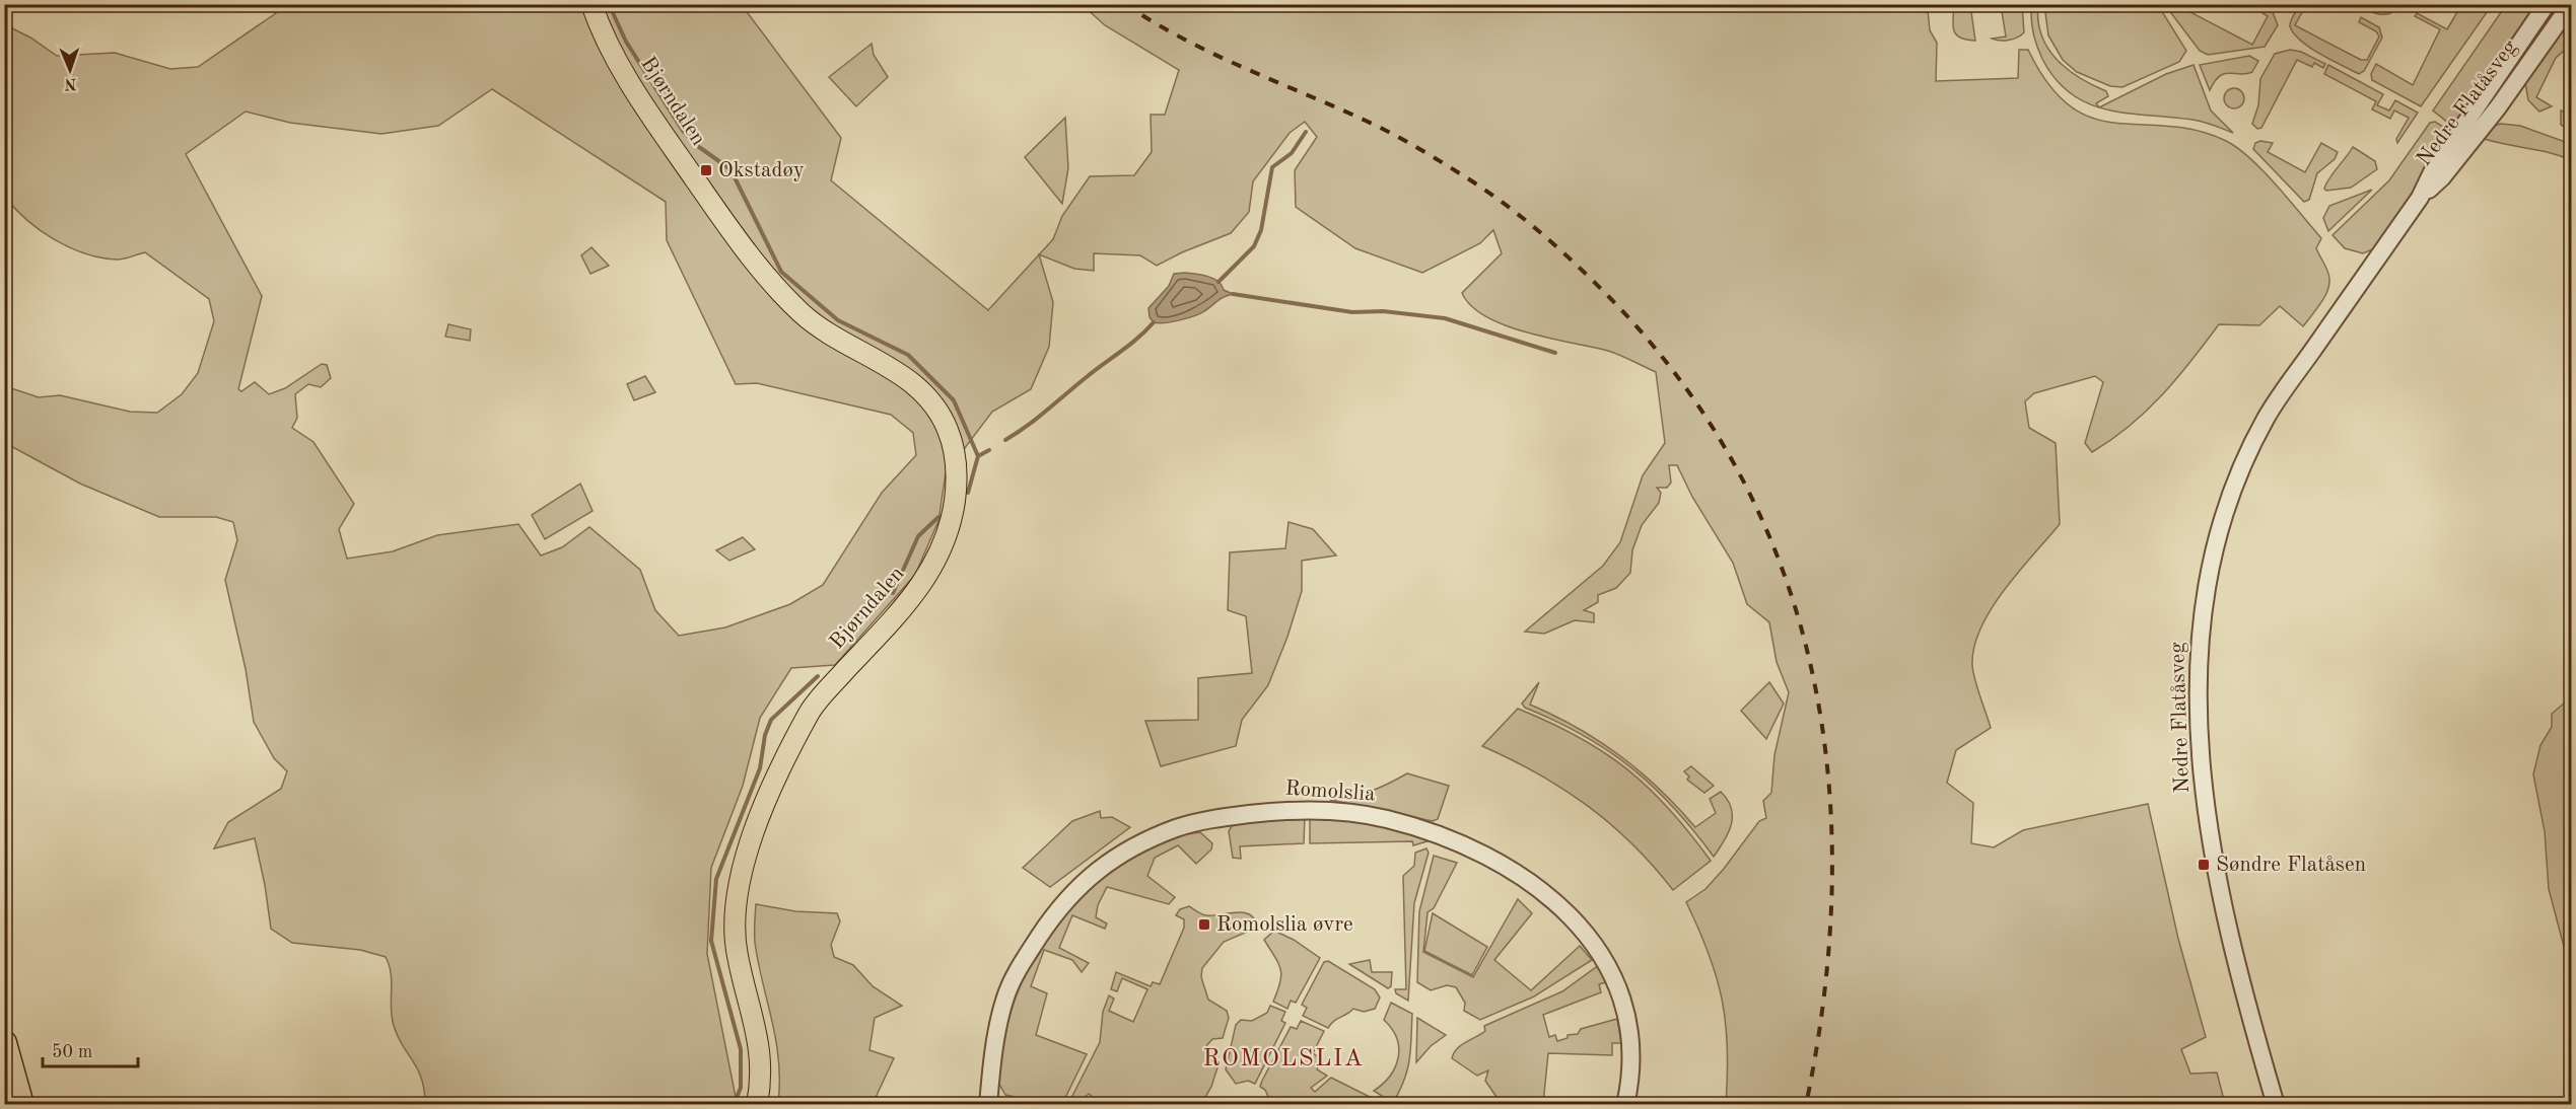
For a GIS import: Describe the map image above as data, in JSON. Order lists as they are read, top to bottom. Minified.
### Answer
{"streets":{"main road":["Bjørndalen"],"street":["Nedre Flatåsveg","Romolslia"]},"districts":["ROMOLSLIA"],"places":{"transit":["Okstadøy","Søndre Flatåsen","Romolslia øvre"]},"scale_bar":"50 m","north":"bottom"}
